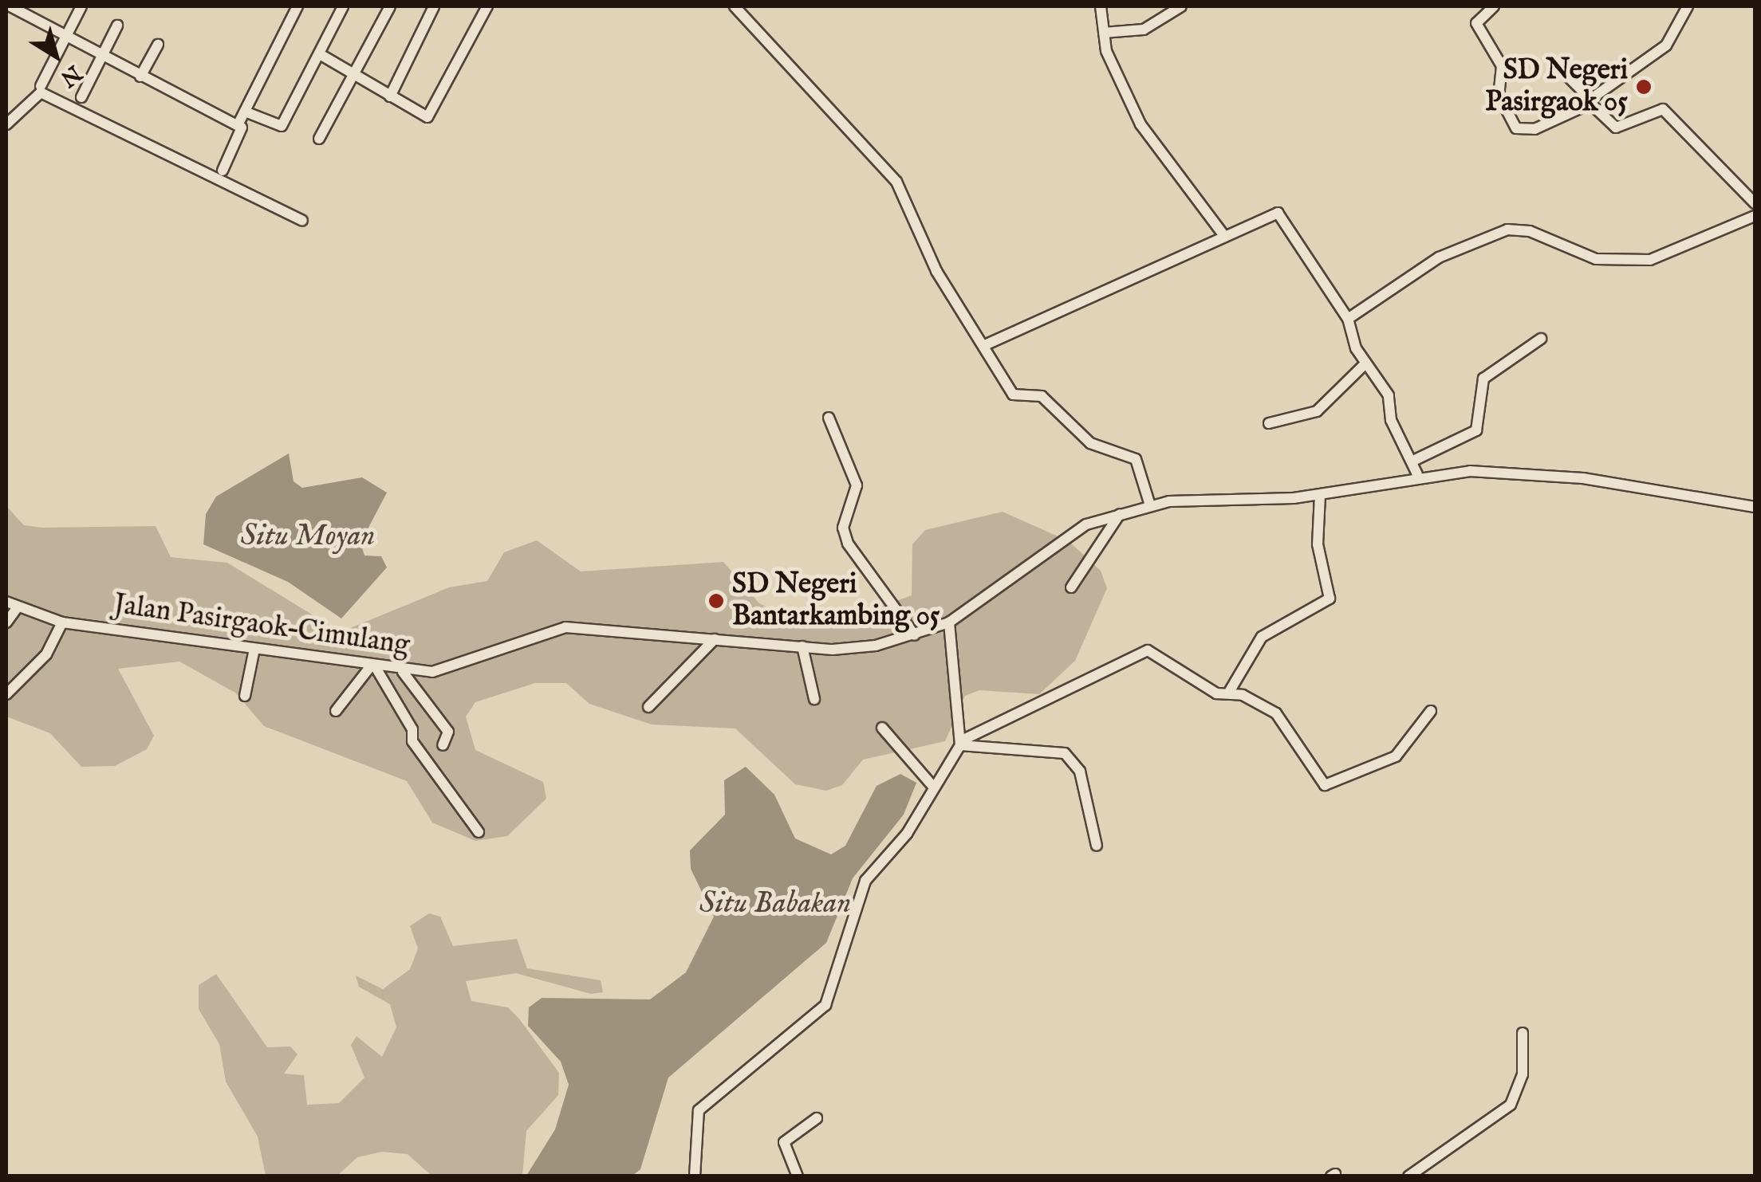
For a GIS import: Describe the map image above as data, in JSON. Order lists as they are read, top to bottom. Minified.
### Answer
{"streets":{"street":["Jalan Pasirgaok–Cimulang"]},"water":["Situ Moyan","Situ Babakan"],"places":["SD Negeri Pasirgaok 05","SD Negeri Bantarkambing 05"],"north":"bottom right"}
